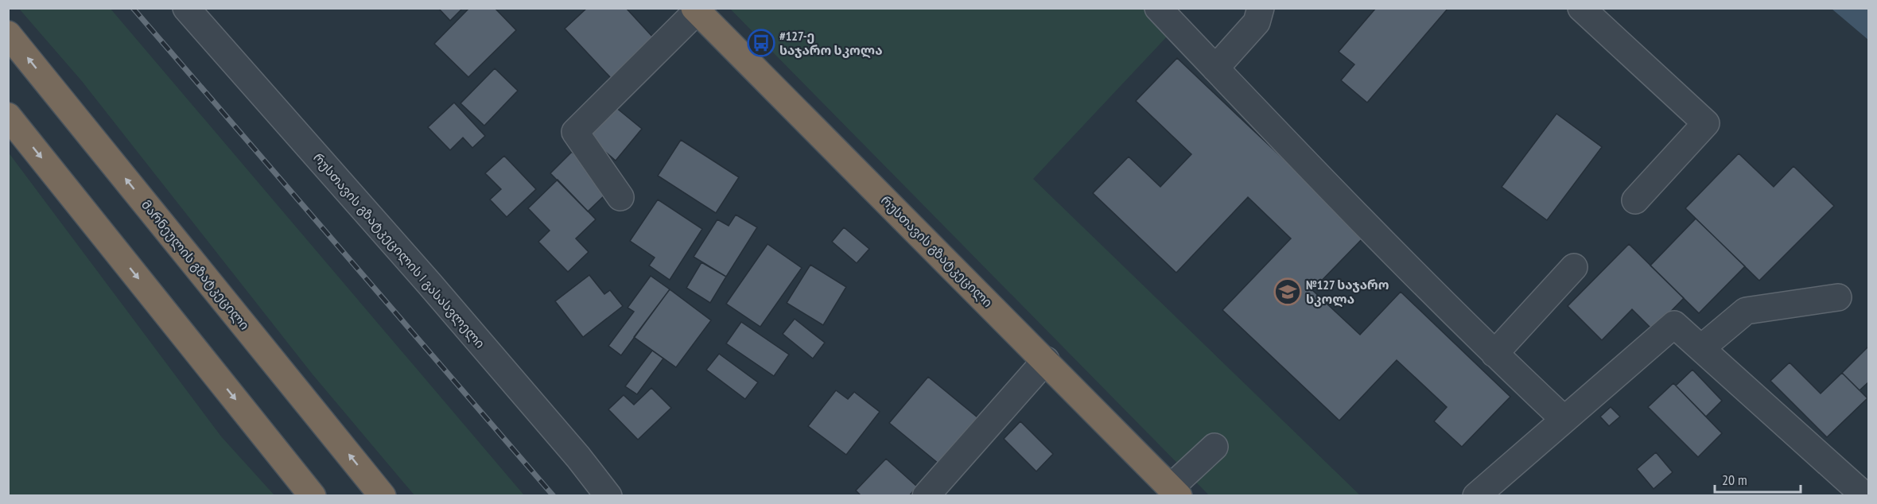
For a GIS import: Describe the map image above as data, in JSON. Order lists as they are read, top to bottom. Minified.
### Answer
{"streets":{"highway":["რუსთავის გზატკეცილი","მარნეულის გზატკეცილი"],"street":["რუსთავის გზატკეცილის I გასასვლელი"]},"places":{"bus stop":["#127-ე საჯარო სკოლა"],"school or university":["№127 საჯარო სკოლა"]},"scale_bar":"20 m"}
